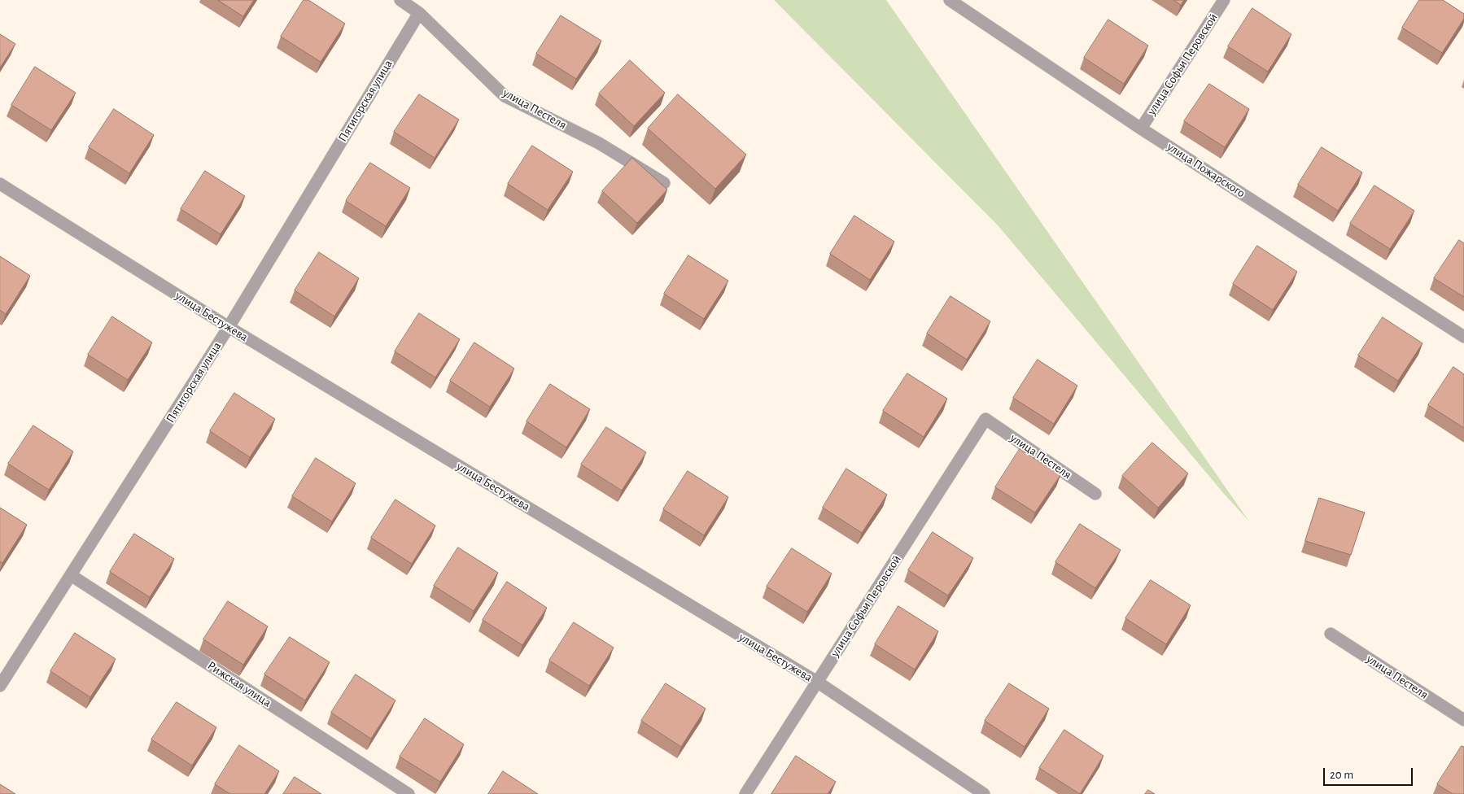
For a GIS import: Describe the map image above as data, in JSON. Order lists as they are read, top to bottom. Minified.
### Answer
{"streets":{"street":["улица Софьи Перовской","Пятигорская улица","улица Пестеля","улица Пожарского","улица Бестужева","Рижская улица"]},"crossings":[["улица Софьи Перовской","улица Пестеля"],["улица Софьи Перовской","улица Пожарского"],["улица Софьи Перовской","улица Бестужева"],["Пятигорская улица","улица Пестеля"],["Пятигорская улица","улица Бестужева"],["Пятигорская улица","Рижская улица"]],"scale_bar":"20 m"}
